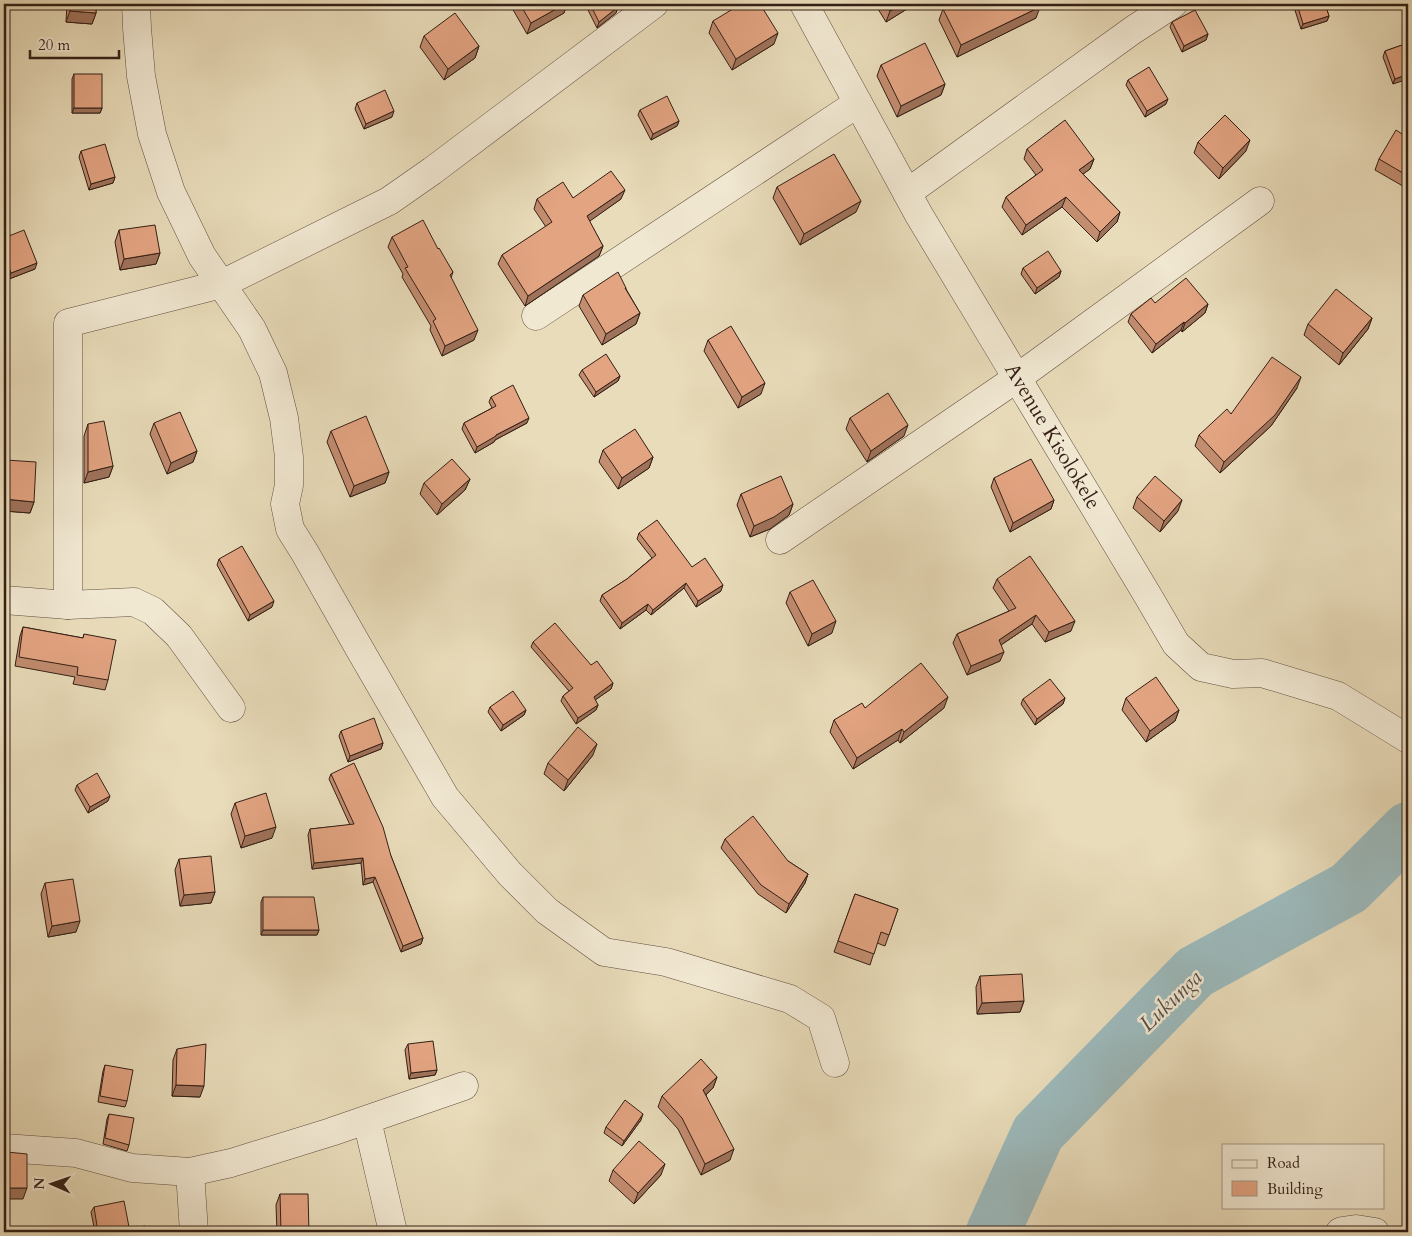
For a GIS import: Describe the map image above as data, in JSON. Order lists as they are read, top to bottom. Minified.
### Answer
{"streets":{"street":["Avenue Kisolokele"]},"water":["Lukunga"],"legend":["Road","Building"],"scale_bar":"20 m","north":"left"}
